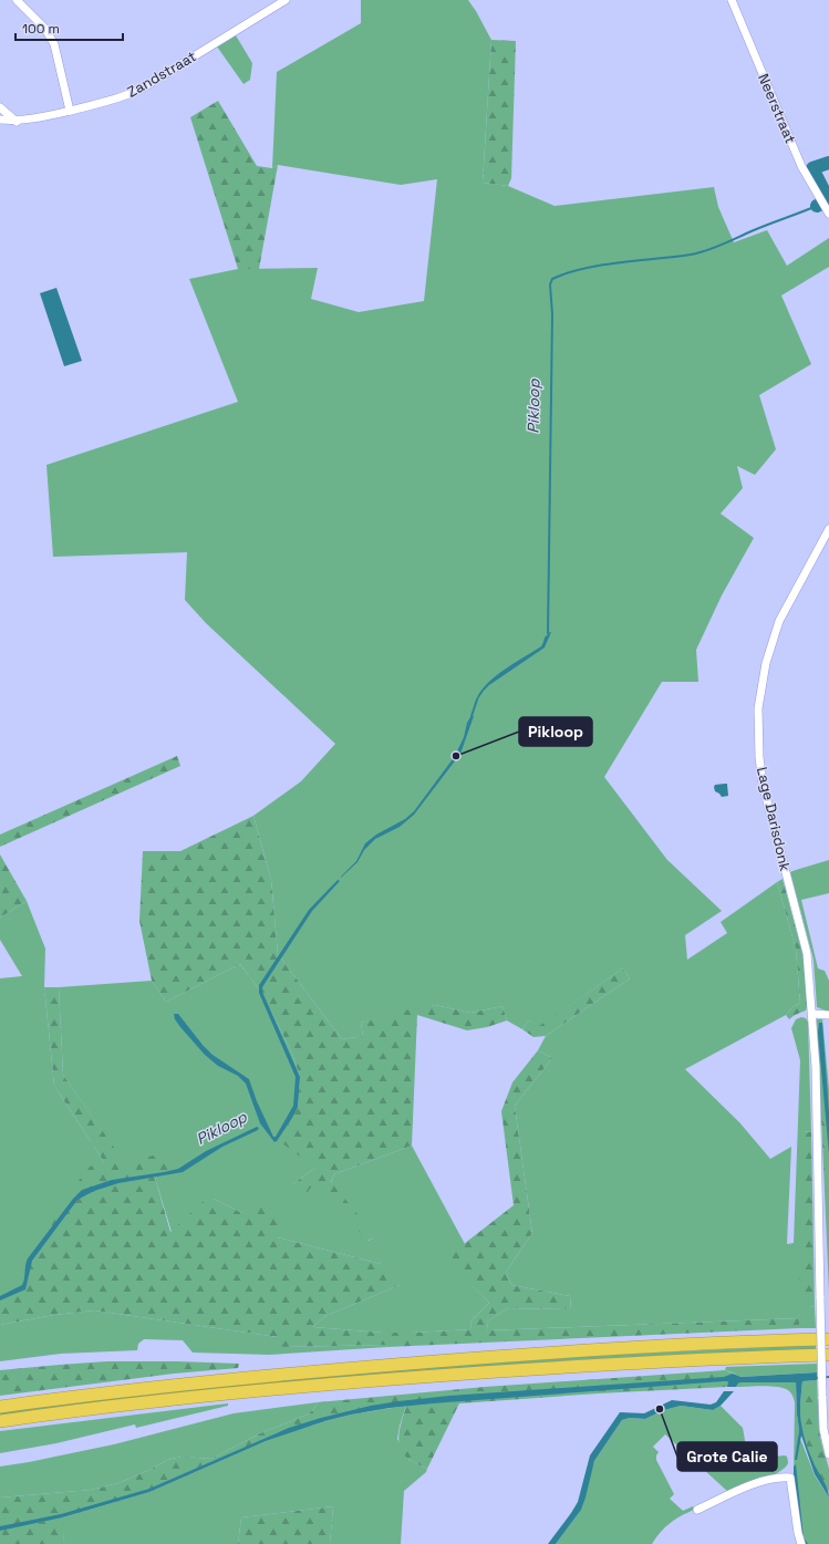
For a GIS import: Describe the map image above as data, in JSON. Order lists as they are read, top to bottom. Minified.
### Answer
{"streets":{"street":["Zandstraat","Neerstraat","Lage Darisdonk"]},"water":["Pikloop"],"places":["Pikloop","Grote Calie"],"scale_bar":"100 m"}
